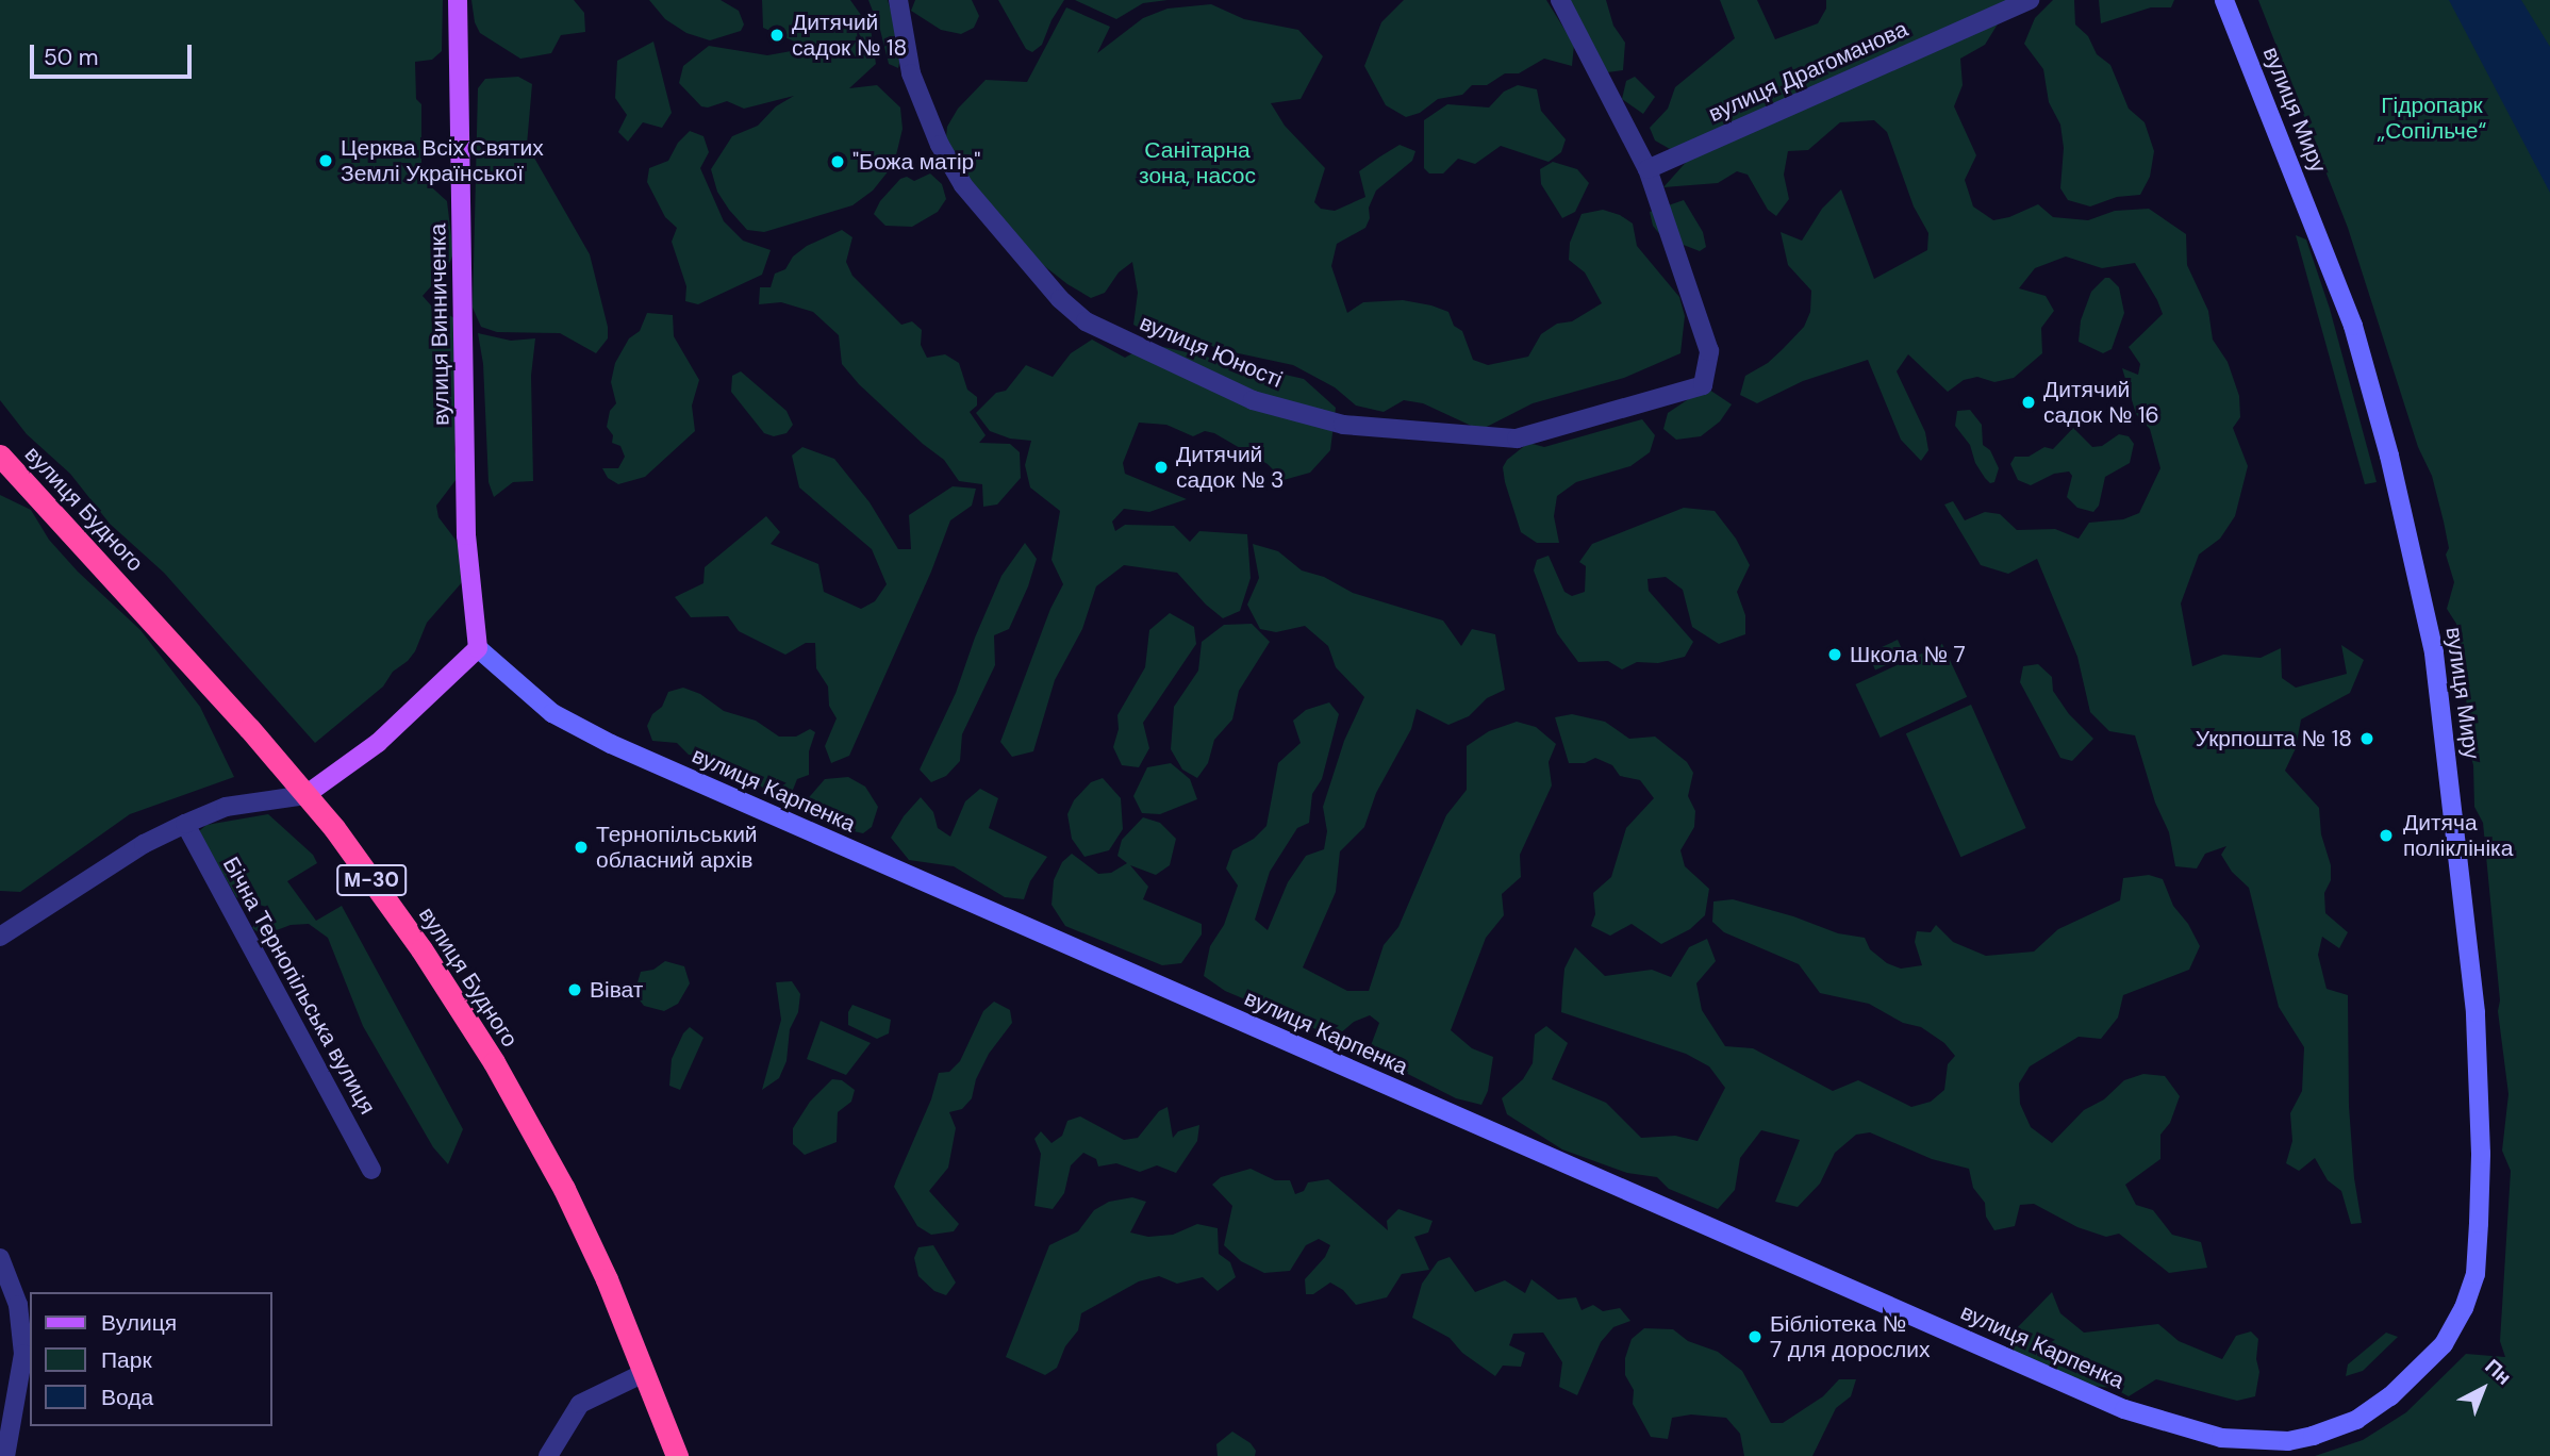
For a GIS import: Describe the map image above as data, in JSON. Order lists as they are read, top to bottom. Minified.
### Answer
{"streets":{"highway":["вулиця Будного","М-30"],"main road":["вулиця Миру","вулиця Винниченка","вулиця Карпенка"],"street":["вулиця Драгоманова","вулиця Юності","Бічна Тернопільська вулиця"]},"crossings":[["вулиця Драгоманова","вулиця Юності"],["вулиця Миру","вулиця Карпенка"],["вулиця Винниченка","вулиця Карпенка"]],"parks":["Гідропарк „Сопільче“","Санітарна зона, насос"],"places":["Дитячий садок № 18","Церква Всіх Святих Землі Української","\"Божа матір\"","Дитячий садок № 16","Дитячий садок № 3","Школа № 7","Укрпошта № 18","Дитяча поліклініка","Тернопільський обласний архів","Віват","Бібліотека № 7 для дорослих"],"legend":["Вулиця","Парк","Вода"],"scale_bar":"50 m","north":"top right"}
